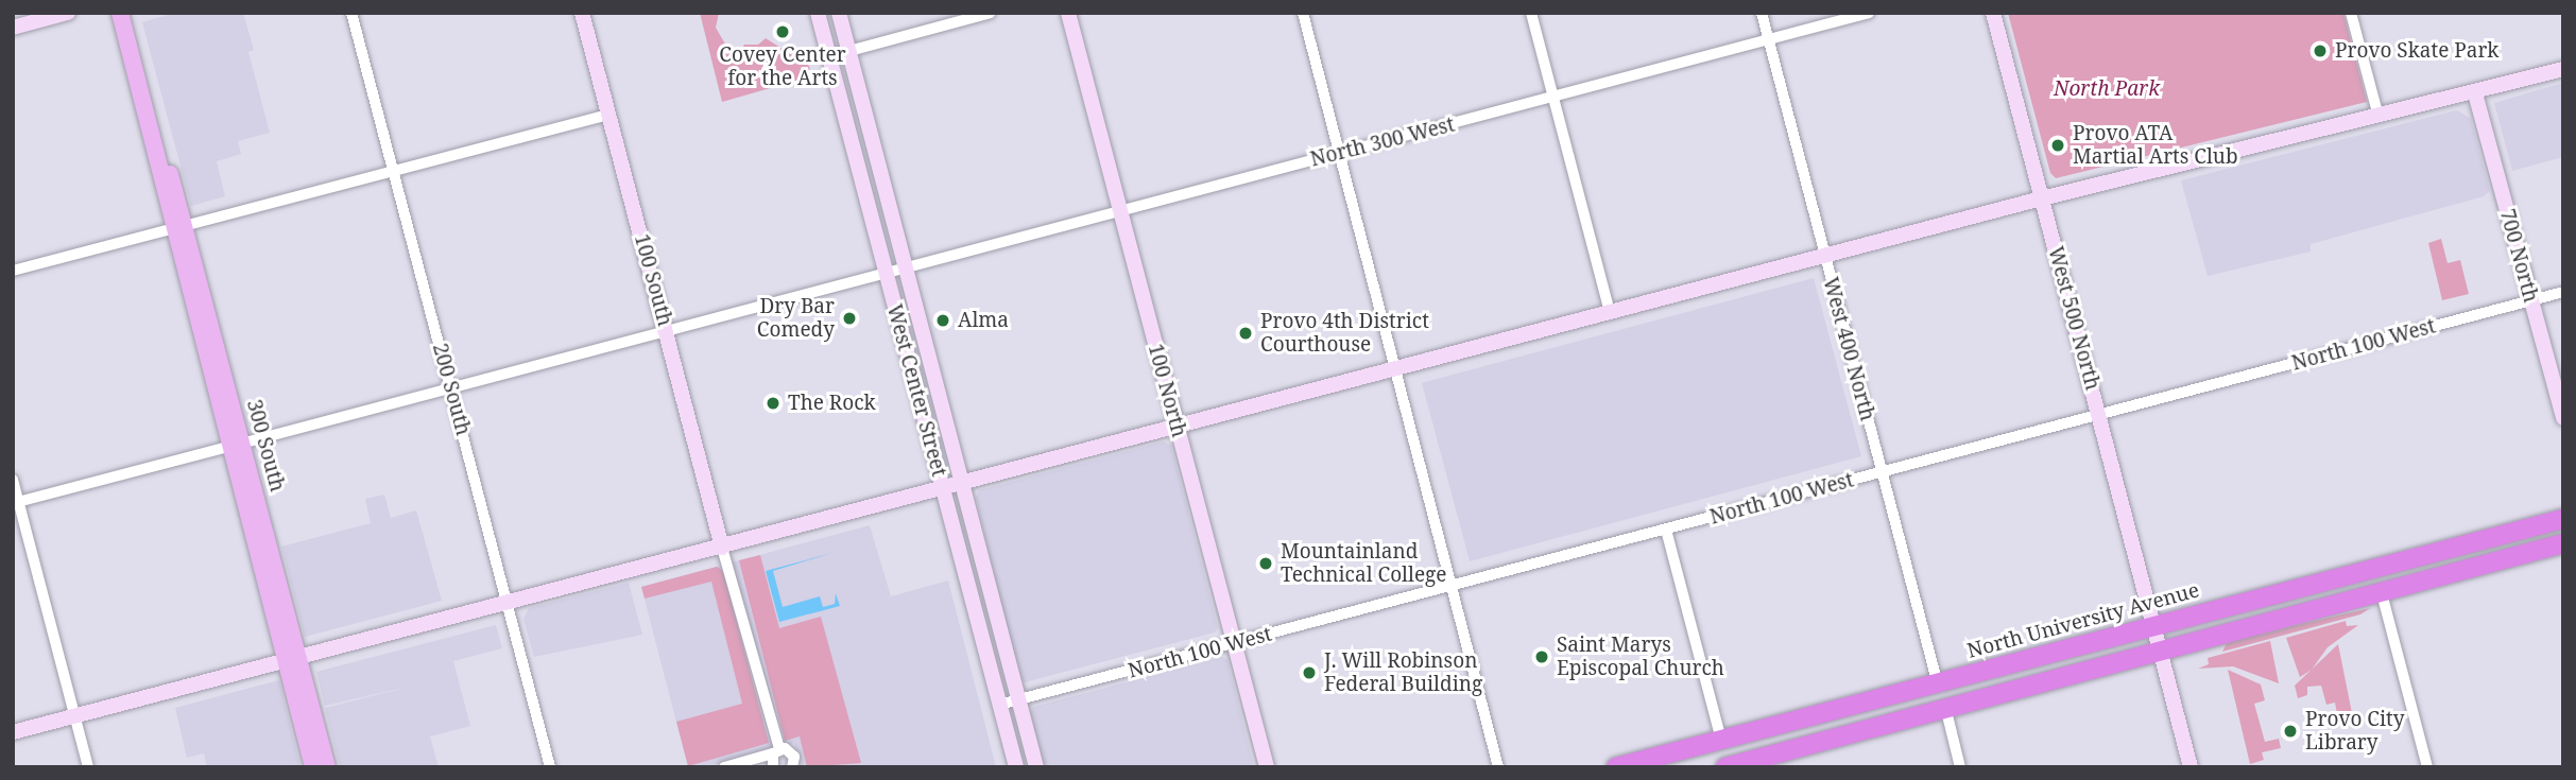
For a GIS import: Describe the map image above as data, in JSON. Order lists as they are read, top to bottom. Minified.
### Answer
{"streets":{"highway":["North University Avenue"],"main road":["700 North","100 South","West 500 North","West Center Street","100 North","300 South"],"street":["North 300 West","North 100 West","West 400 North","200 South"]},"crossings":[["North 300 West","100 South"],["North 300 West","West 400 North"],["North 300 West","200 South"],["North 300 West","West Center Street"],["North 300 West","100 North"],["North 300 West","300 South"],["700 North","North 100 West"],["West 500 North","North 100 West"],["West 500 North","North University Avenue"],["North 100 West","West 400 North"],["North 100 West","West Center Street"],["North 100 West","100 North"],["West 400 North","North University Avenue"]],"parks":["North Park"],"places":["Covey Center for the Arts","Provo Skate Park","Provo ATA Martial Arts Club","Dry Bar Comedy","Alma","Provo 4th District Courthouse","The Rock","Mountainland Technical College","Saint Marys Episcopal Church","J. Will Robinson Federal Building","Provo City Library"]}
